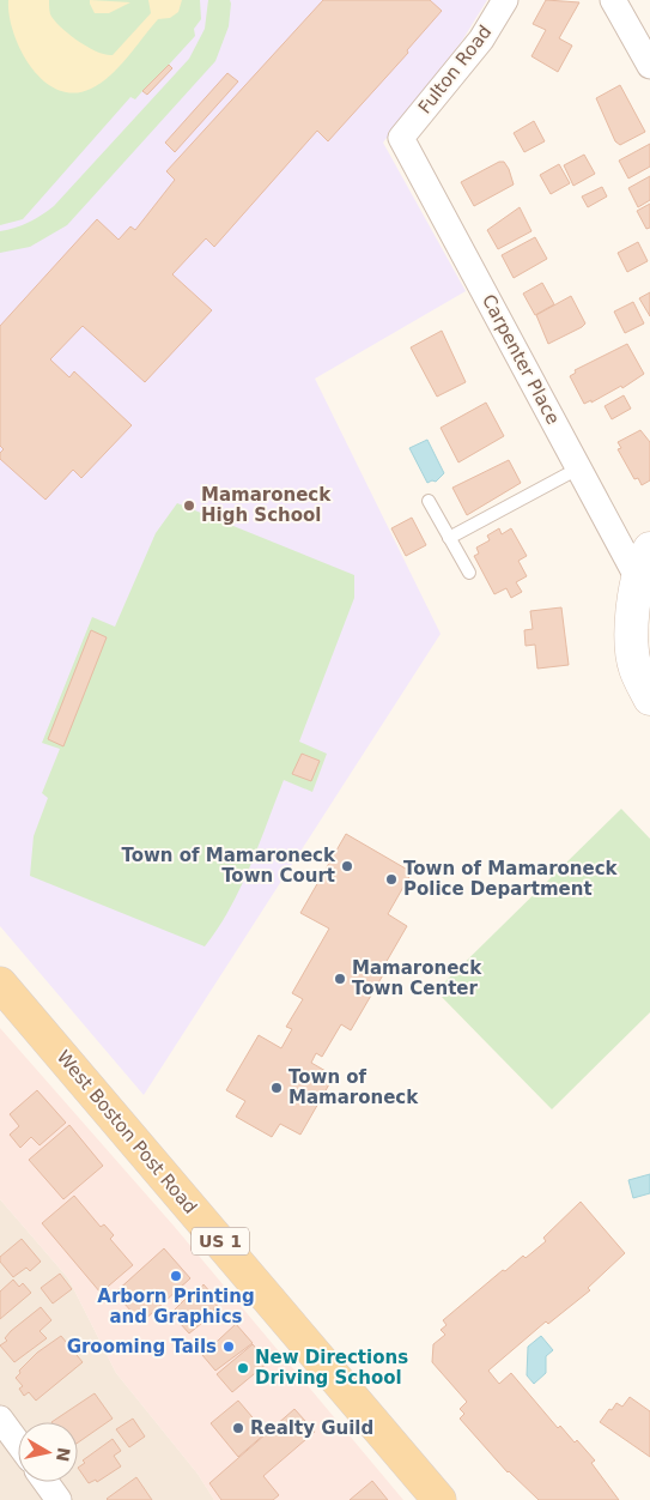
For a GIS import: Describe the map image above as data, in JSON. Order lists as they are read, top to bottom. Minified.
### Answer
{"streets":{"main road":["West Boston Post Road","US 1"],"street":["Fulton Road","Carpenter Place"]},"crossings":[["Fulton Road","Carpenter Place"]],"places":["Mamaroneck High School","Town of Mamaroneck Town Court","Town of Mamaroneck Police Department","Mamaroneck Town Center","Town of Mamaroneck","Arborn Printing and Graphics","Grooming Tails","New Directions Driving School","Realty Guild"],"north":"right"}
